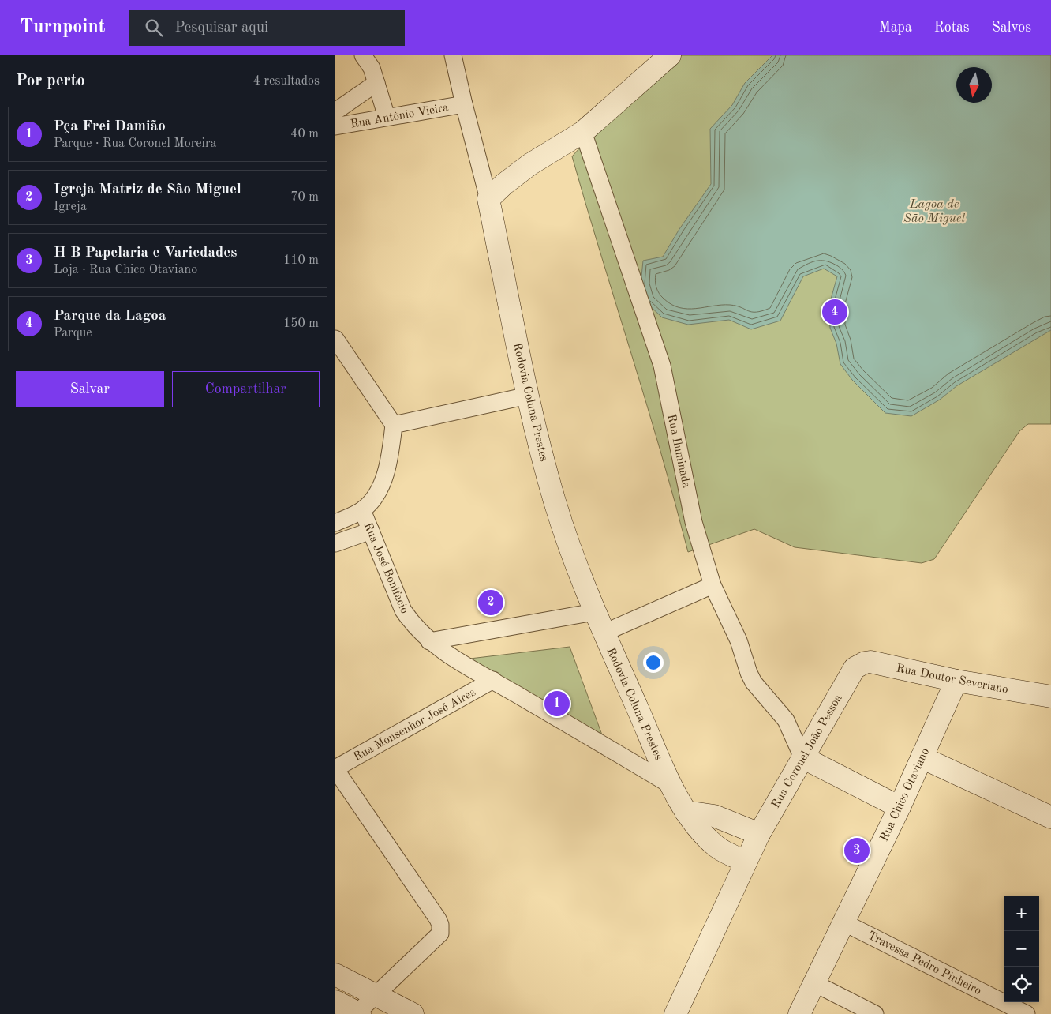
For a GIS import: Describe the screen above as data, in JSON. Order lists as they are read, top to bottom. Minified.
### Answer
{"streets":{"main road":["Rodovia Coluna Prestes","Rua Doutor Severiano","Rua Coronel João Pessoa","Rua Chico Otaviano"],"street":["Rua Antônio Vieira","Rua Iluminada","Rua José Bonifacio","Rua Monsenhor José Aires","Travessa Pedro Pinheiro"]},"crossings":[["Rodovia Coluna Prestes","Rua José Bonifacio"],["Rua Iluminada","Rua Coronel João Pessoa"],["Rua José Bonifacio","Rua Monsenhor José Aires"],["Rua Doutor Severiano","Rua Coronel João Pessoa"],["Rua Doutor Severiano","Rua Chico Otaviano"],["Rua Chico Otaviano","Travessa Pedro Pinheiro"]],"water":["Lagoa de São Miguel"],"north":"bottom","page":{"header":"Turnpoint","search":"Pesquisar aqui","nav":["Mapa","Rotas","Salvos"],"heading":["Por perto","4 resultados"],"list":[{"mark":"1","name":"Pça Frei Damião","note":"Parque · Rua Coronel Moreira","value":"40 m"},{"mark":"2","name":"Igreja Matriz de São Miguel","note":"Igreja","value":"70 m"},{"mark":"3","name":"H B Papelaria e Variedades","note":"Loja · Rua Chico Otaviano","value":"110 m"},{"mark":"4","name":"Parque da Lagoa","note":"Parque","value":"150 m"}],"pins":["4","2","1","3"],"buttons":["Salvar","Compartilhar"],"map_buttons":["+","−"]}}
